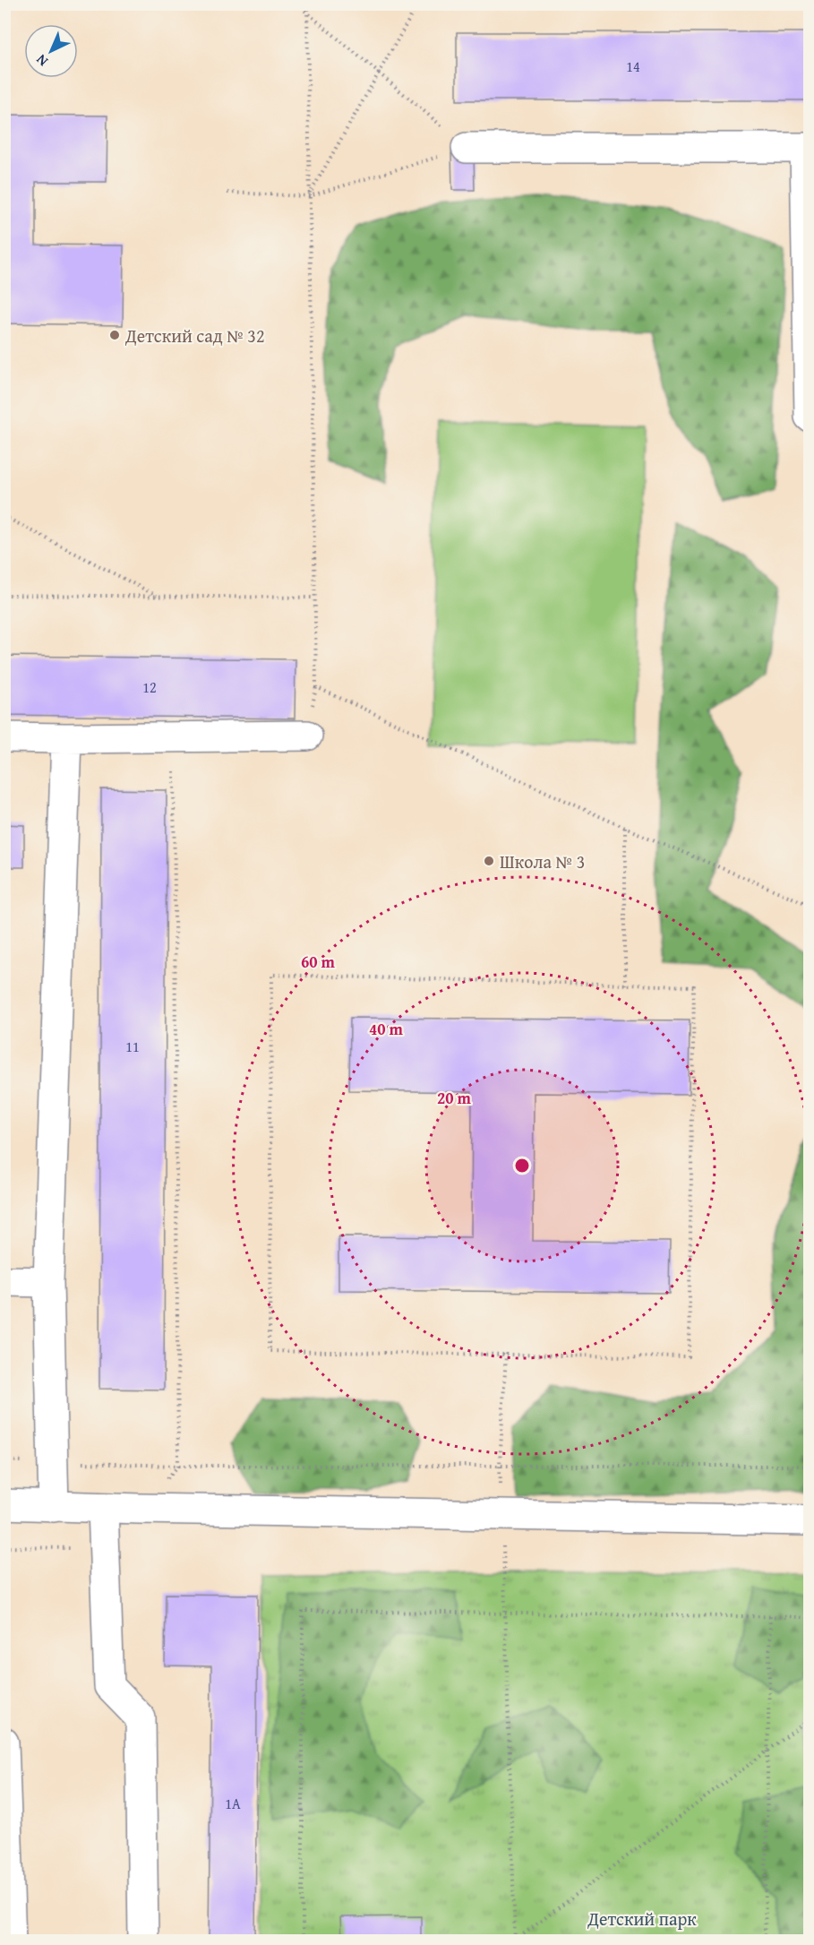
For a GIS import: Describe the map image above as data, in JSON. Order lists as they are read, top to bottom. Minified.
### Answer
{"parks":["Детский парк"],"places":["Детский сад № 32","Школа № 3"],"house_numbers":["14","12","11","1А"],"north":"bottom left","rings":["60 m","40 m","20 m"]}
